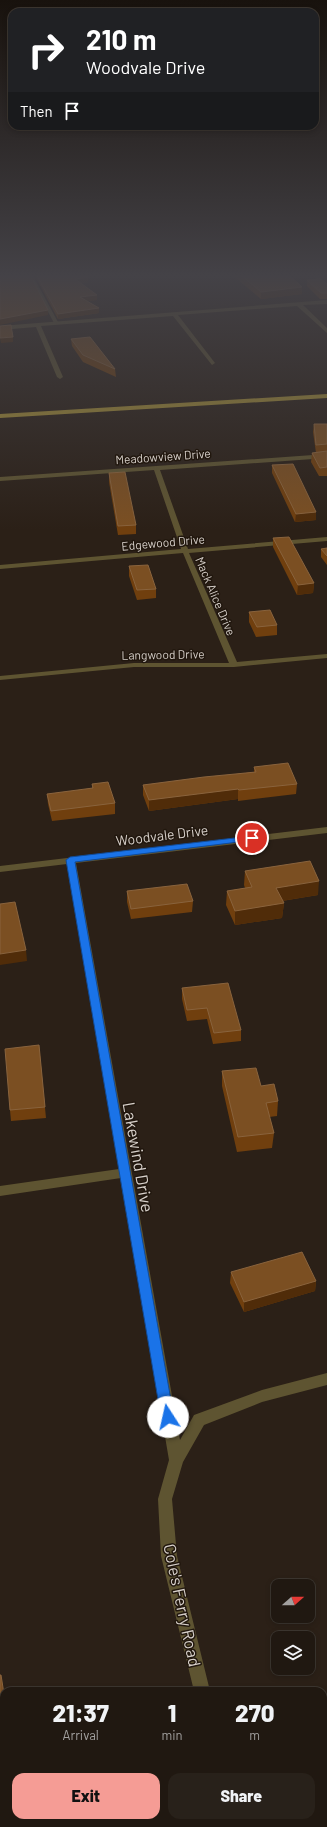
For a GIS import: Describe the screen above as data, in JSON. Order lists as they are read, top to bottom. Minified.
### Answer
{"streets":{"street":["Meadowview Drive","Edgewood Drive","Mack Alice Drive","Langwood Drive","Woodvale Drive","Lakewind Drive","Cole's Ferry Road"]},"crossings":[["Meadowview Drive","Mack Alice Drive"],["Edgewood Drive","Mack Alice Drive"],["Mack Alice Drive","Langwood Drive"],["Woodvale Drive","Lakewind Drive"],["Lakewind Drive","Cole's Ferry Road"]],"north":"right","page":{"turn":["210 m","Woodvale Drive"],"then":"Then","eta":["21:37","Arrival","1","min","270","m"],"buttons":["Exit","Share"]}}
